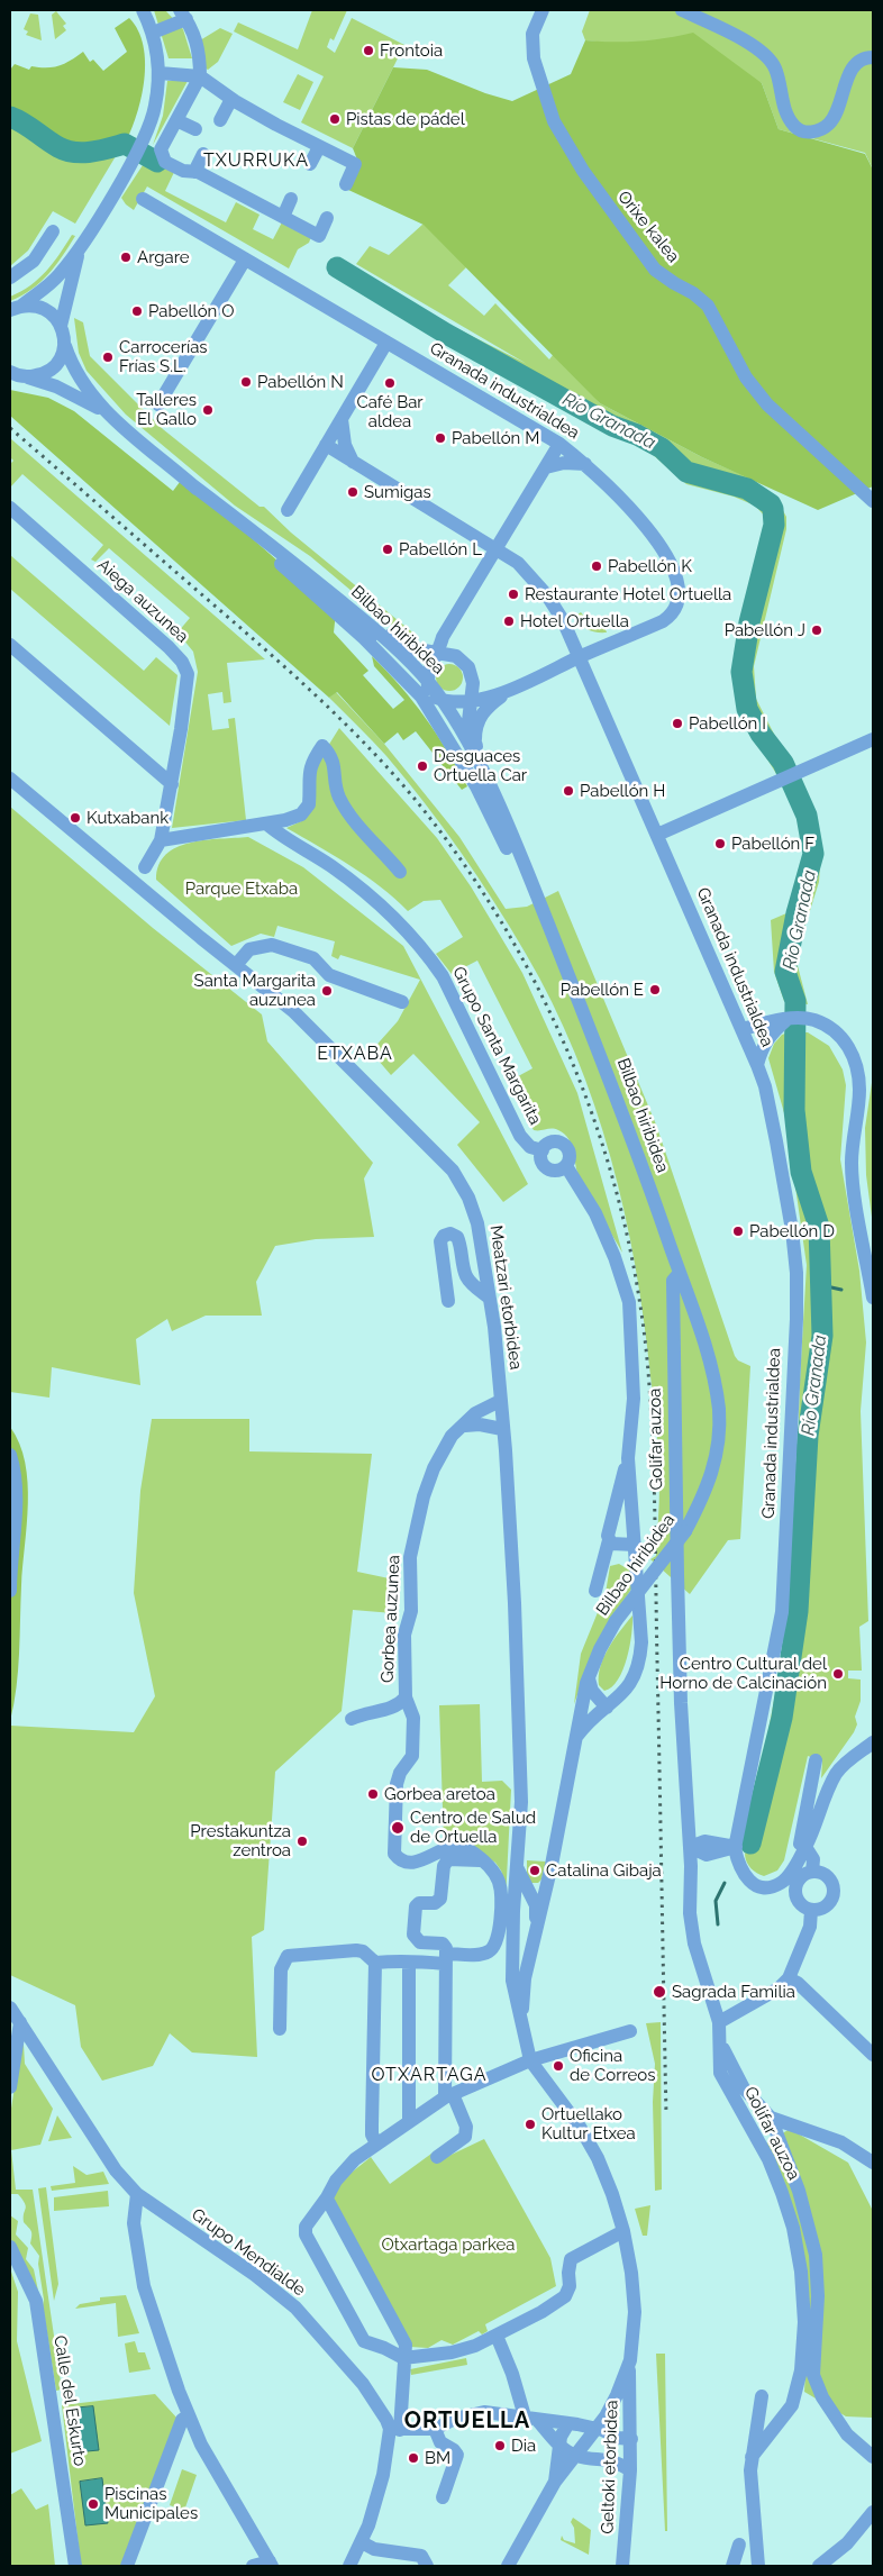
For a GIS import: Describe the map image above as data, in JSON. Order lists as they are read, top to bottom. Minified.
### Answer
{"streets":{"street":["Orixe kalea","Granada industrialdea","Aiega auzunea","Bilbao hiribidea","Grupo Santa Margarita","Meatzari etorbidea","Golifar auzoa","Gorbea auzunea","Grupo Mendialde","Calle del Eskurto","Geltoki etorbidea"]},"crossings":[["Granada industrialdea","Golifar auzoa"],["Aiega auzunea","Meatzari etorbidea"],["Bilbao hiribidea","Golifar auzoa"],["Meatzari etorbidea","Gorbea auzunea"]],"districts":["TXURRUKA","ETXABA","OTXARTAGA","ORTUELLA"],"water":["Río Granada"],"parks":["Parque Etxaba","Otxartaga parkea"],"places":["Frontoia","Pistas de pádel","Argare","Pabellón O","Carrocerías Frías S.L.","Pabellón N","Café Bar aldea","Talleres El Gallo","Pabellón M","Sumigas","Pabellón L","Pabellón K","Restaurante Hotel Ortuella","Hotel Ortuella","Pabellón J","Pabellón I","Desguaces Ortuella Car","Pabellón H","Kutxabank","Pabellón F","Pabellón E","Santa Margarita auzunea","Pabellón D","Centro Cultural del Horno de Calcinación","Gorbea aretoa","Centro de Salud de Ortuella","Prestakuntza zentroa","Catalina Gibaja","Sagrada Familia","Oficina de Correos","Ortuellako Kultur Etxea","Dia","BM","Piscinas Municipales"]}
